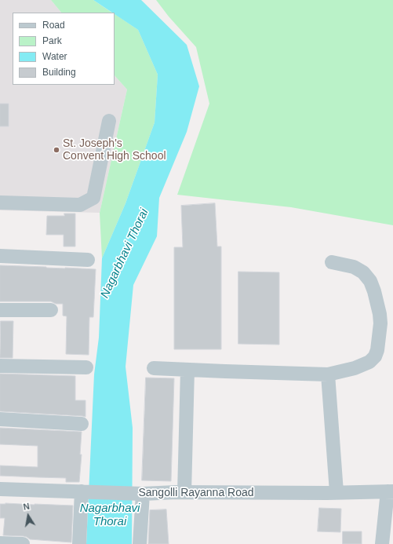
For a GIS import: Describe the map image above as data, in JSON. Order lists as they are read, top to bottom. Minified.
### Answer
{"streets":{"street":["Sangolli Rayanna Road"]},"water":["Nagarbhavi Thorai"],"places":["St. Joseph's Convent High School"],"legend":["Road","Park","Water","Building"],"north":"top"}
